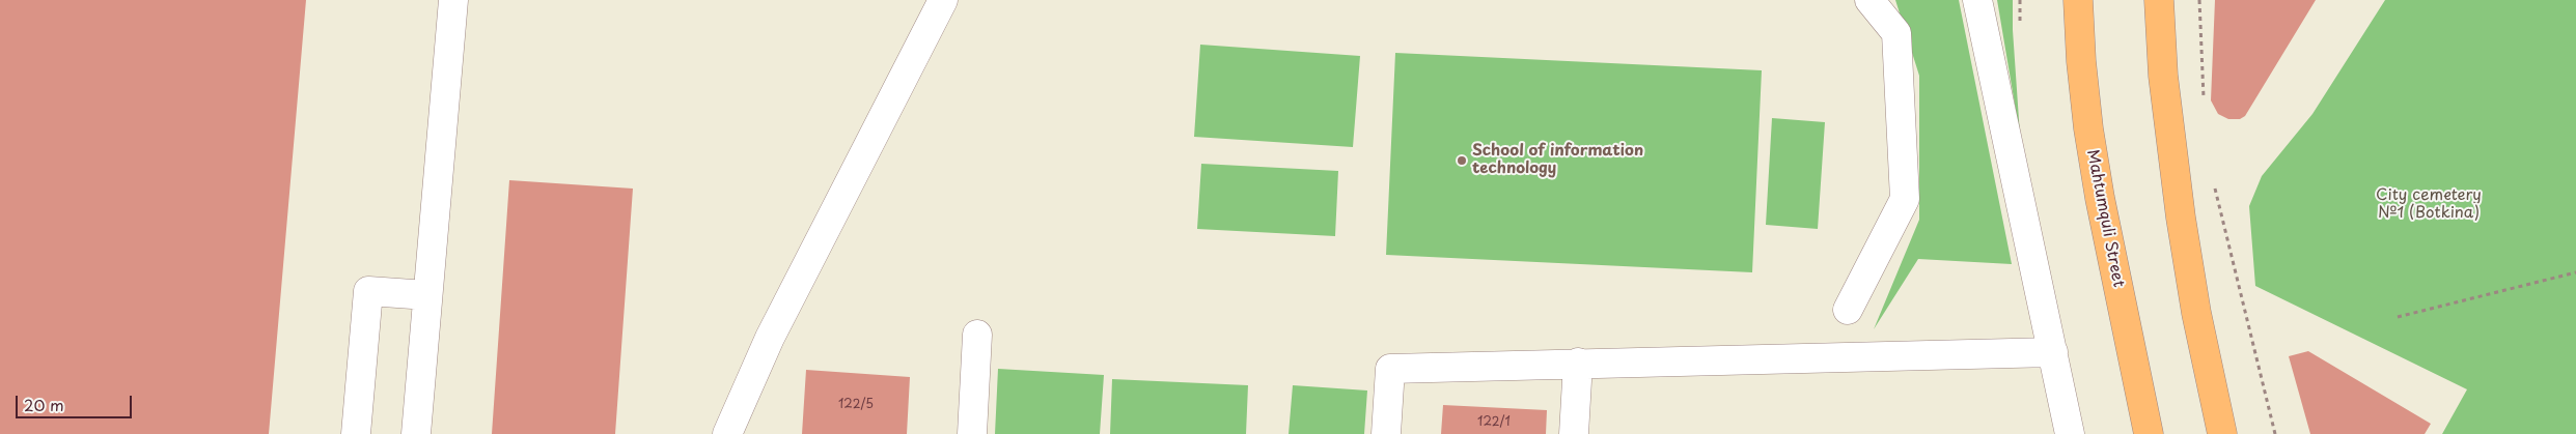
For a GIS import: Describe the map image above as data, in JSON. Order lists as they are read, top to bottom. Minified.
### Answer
{"streets":{"main road":["Mahtumquli Street"]},"parks":["City cemetery №1 (Botkina)"],"places":["School of information technology"],"house_numbers":["122/5","122/1"],"scale_bar":"20 m"}
